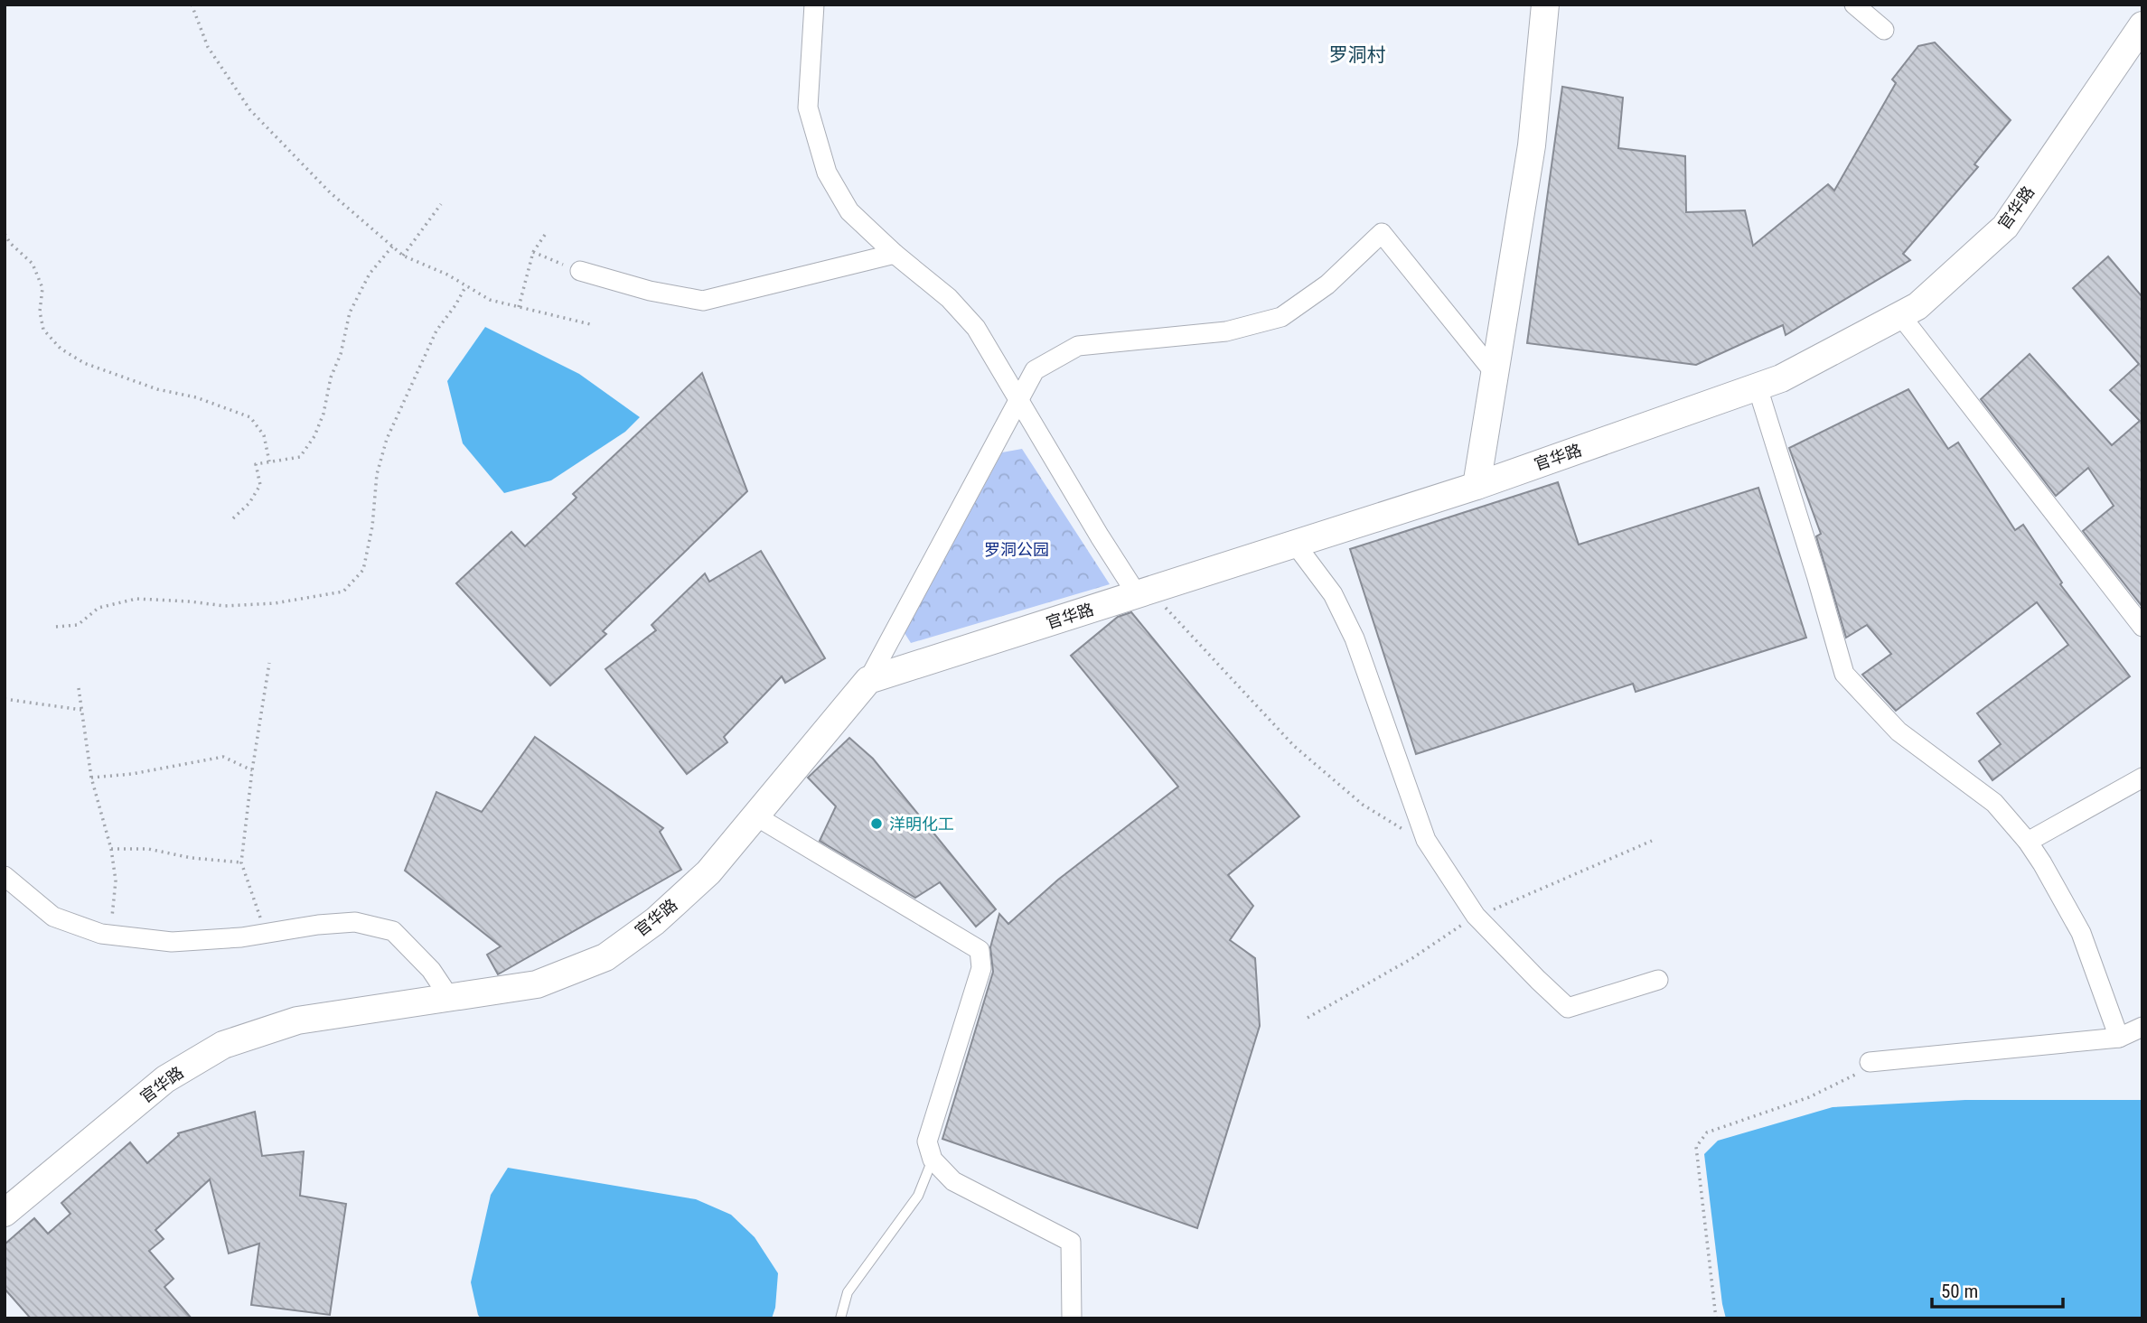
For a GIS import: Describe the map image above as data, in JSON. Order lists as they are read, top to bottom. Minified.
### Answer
{"streets":{"main road":["官华路"]},"districts":["罗洞村"],"parks":["罗洞公园"],"places":["洋明化工"],"scale_bar":"50 m"}
